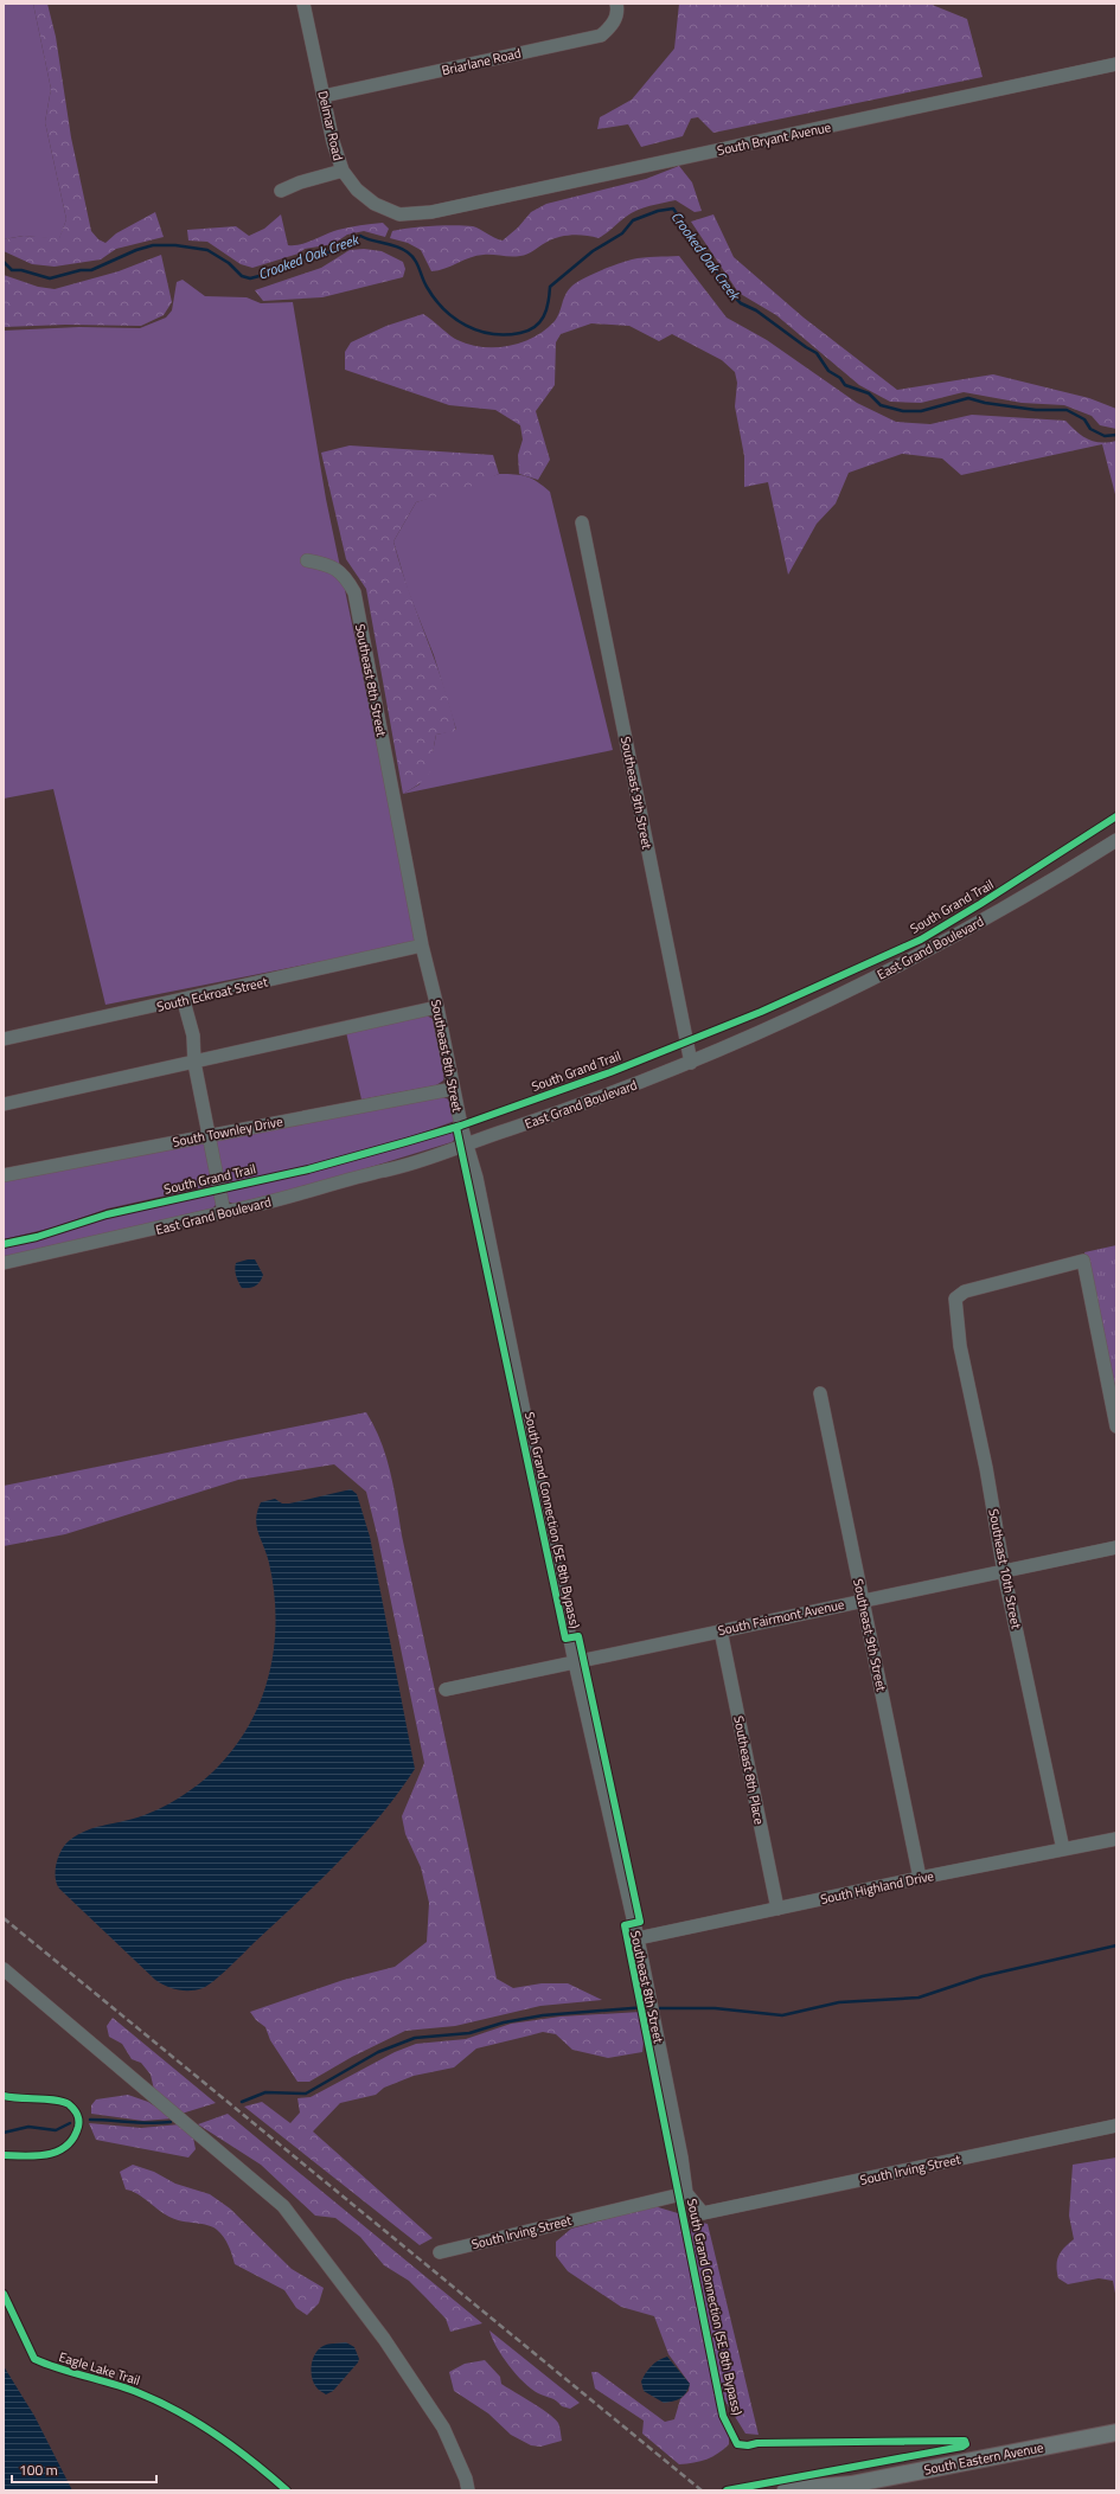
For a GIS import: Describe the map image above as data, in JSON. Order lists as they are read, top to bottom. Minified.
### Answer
{"streets":{"main road":["South Eastern Avenue"],"street":["Briarlane Road","Delmar Road","South Bryant Avenue","Southeast 8th Street","Southeast 9th Street","East Grand Boulevard","South Eckroat Street","South Townley Drive","Southeast 10th Street","South Fairmont Avenue","Southeast 8th Place","South Highland Drive","South Irving Street"],"cycle path":["South Grand Trail","South Grand Connection (SE 8th Bypass)","Eagle Lake Trail"]},"crossings":[["Briarlane Road","Delmar Road"],["Delmar Road","South Bryant Avenue"],["Southeast 8th Street","East Grand Boulevard"],["Southeast 8th Street","South Eckroat Street"],["Southeast 8th Street","South Townley Drive"],["Southeast 8th Street","South Fairmont Avenue"],["Southeast 8th Street","South Highland Drive"],["Southeast 8th Street","South Irving Street"],["Southeast 9th Street","East Grand Boulevard"],["Southeast 9th Street","South Fairmont Avenue"],["Southeast 9th Street","South Highland Drive"],["Southeast 10th Street","South Fairmont Avenue"],["Southeast 10th Street","South Highland Drive"],["South Fairmont Avenue","Southeast 8th Place"],["Southeast 8th Place","South Highland Drive"]],"water":["Crooked Oak Creek"],"scale_bar":"100 m"}
